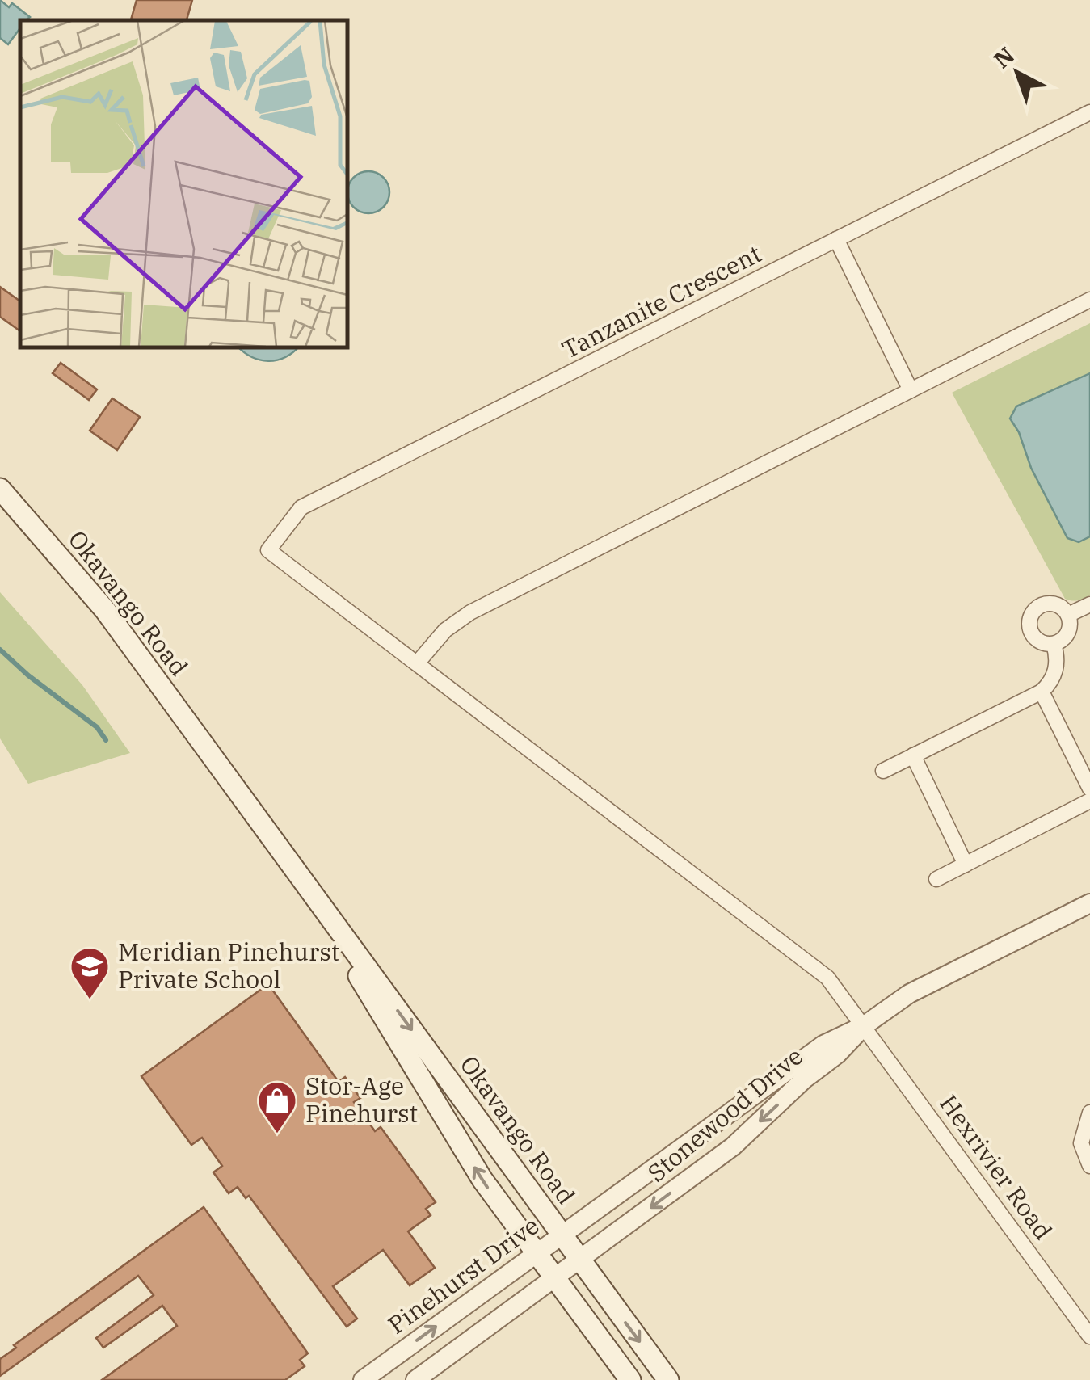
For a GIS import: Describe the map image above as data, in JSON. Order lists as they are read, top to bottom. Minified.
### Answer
{"streets":{"main road":["Okavango Road"],"street":["Tanzanite Crescent","Stonewood Drive","Hexrivier Road","Pinehurst Drive"]},"crossings":[["Tanzanite Crescent","Hexrivier Road"],["Okavango Road","Stonewood Drive"],["Okavango Road","Pinehurst Drive"],["Stonewood Drive","Hexrivier Road"],["Stonewood Drive","Pinehurst Drive"]],"places":{"school or university":["Meridian Pinehurst Private School"],"shop":["Stor-Age Pinehurst"]},"north":"top left"}
